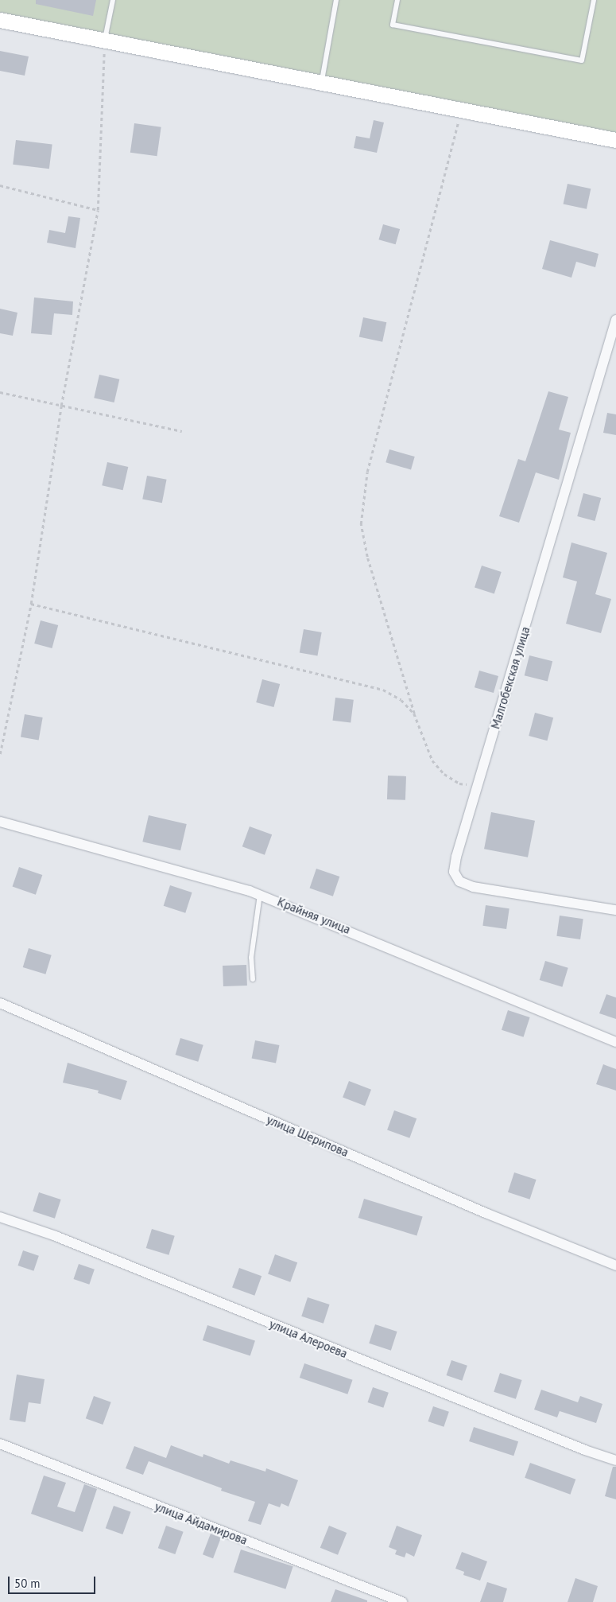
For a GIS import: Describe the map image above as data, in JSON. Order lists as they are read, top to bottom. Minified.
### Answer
{"streets":{"street":["Малгобекская улица","Крайняя улица","улица Шерипова","улица Алероева","улица Айдамирова"]},"scale_bar":"50 m"}
